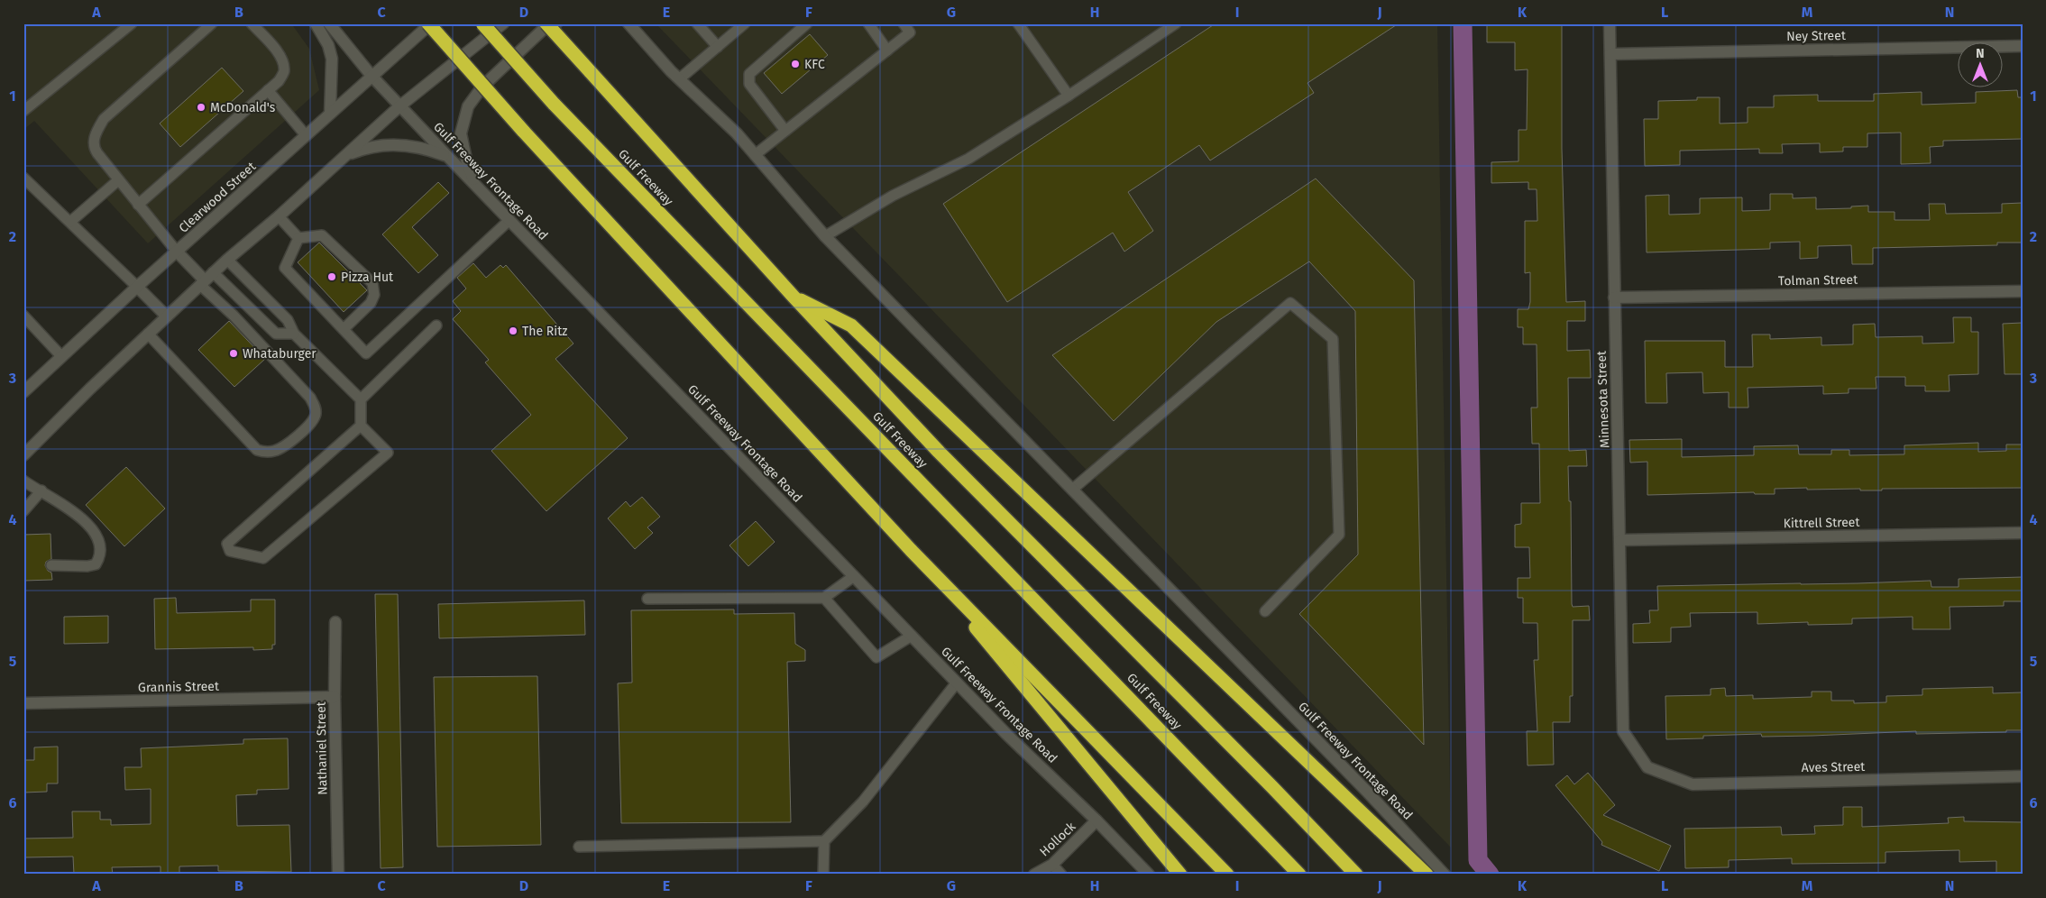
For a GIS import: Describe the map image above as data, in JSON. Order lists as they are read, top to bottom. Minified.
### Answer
{"streets":{"highway":["Gulf Freeway"],"main road":["Ney Street","Gulf Freeway Frontage Road","Clearwood Street","Tolman Street","Minnesota Street","Kittrell Street","Grannis Street","Nathaniel Street","Aves Street","Hollock"]},"crossings":[["Ney Street","Minnesota Street"],["Gulf Freeway Frontage Road","Clearwood Street"],["Gulf Freeway Frontage Road","Hollock"],["Tolman Street","Minnesota Street"],["Minnesota Street","Kittrell Street"],["Minnesota Street","Aves Street"],["Grannis Street","Nathaniel Street"]],"places":["KFC","McDonald's","Pizza Hut","The Ritz","Whataburger"],"north":"top","grid":{"columns":["A","B","C","D","E","F","G","H","I","J","K","L","M","N"],"rows":["1","2","3","4","5","6"]}}
